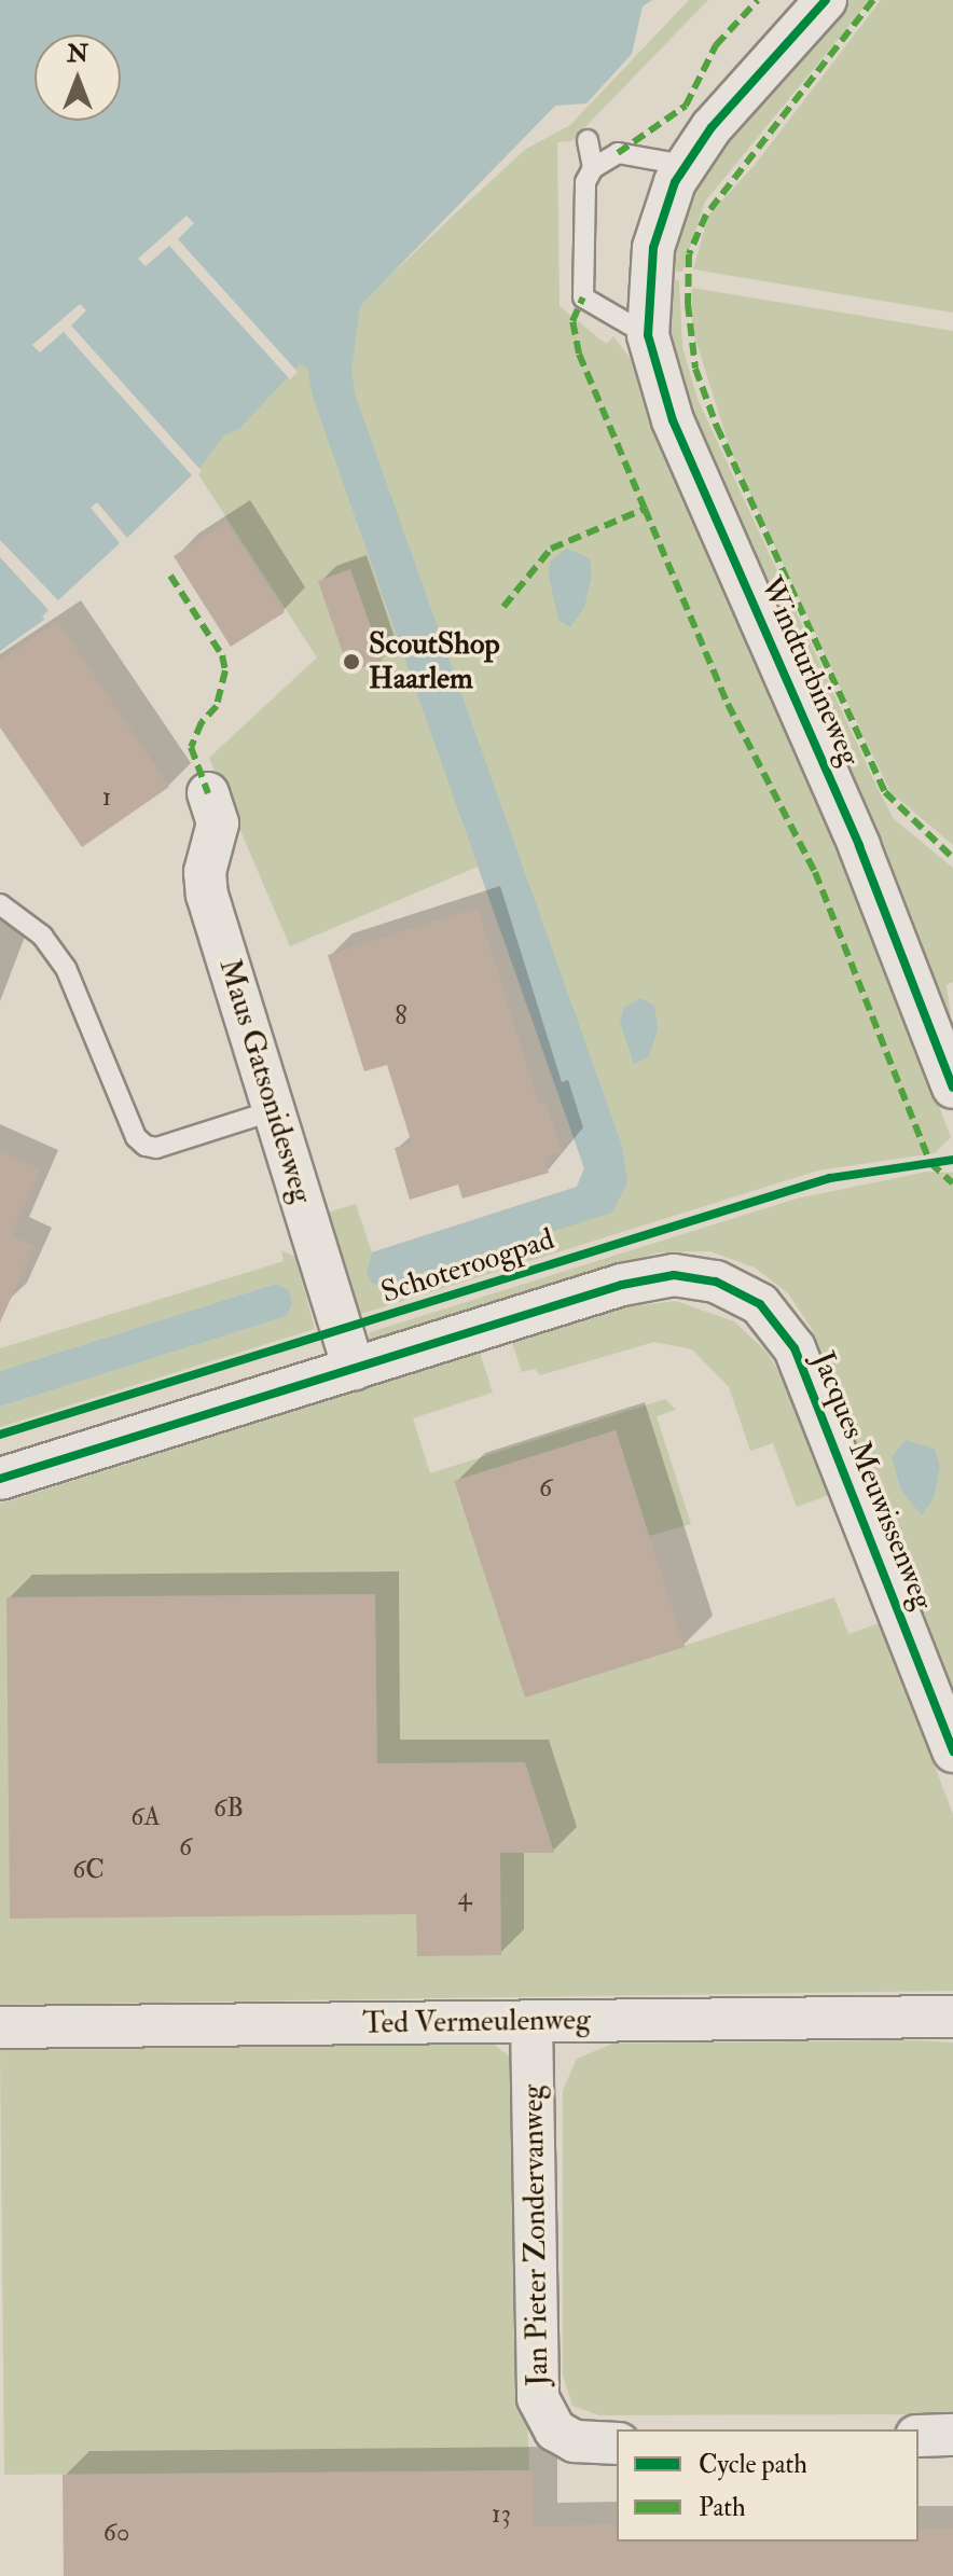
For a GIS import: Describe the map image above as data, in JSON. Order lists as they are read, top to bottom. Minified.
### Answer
{"streets":{"street":["Windturbineweg","Maus Gatsonidesweg","Jacques Meuwissenweg","Ted Vermeulenweg","Jan Pieter Zondervanweg"],"cycle path":["Schoteroogpad"]},"crossings":[["Maus Gatsonidesweg","Jacques Meuwissenweg"],["Ted Vermeulenweg","Jan Pieter Zondervanweg"]],"places":["ScoutShop Haarlem"],"house_numbers":["1","8","6","6B","6A","6","6C","4","13","60"],"legend":["Cycle path","Path"],"north":"top"}
